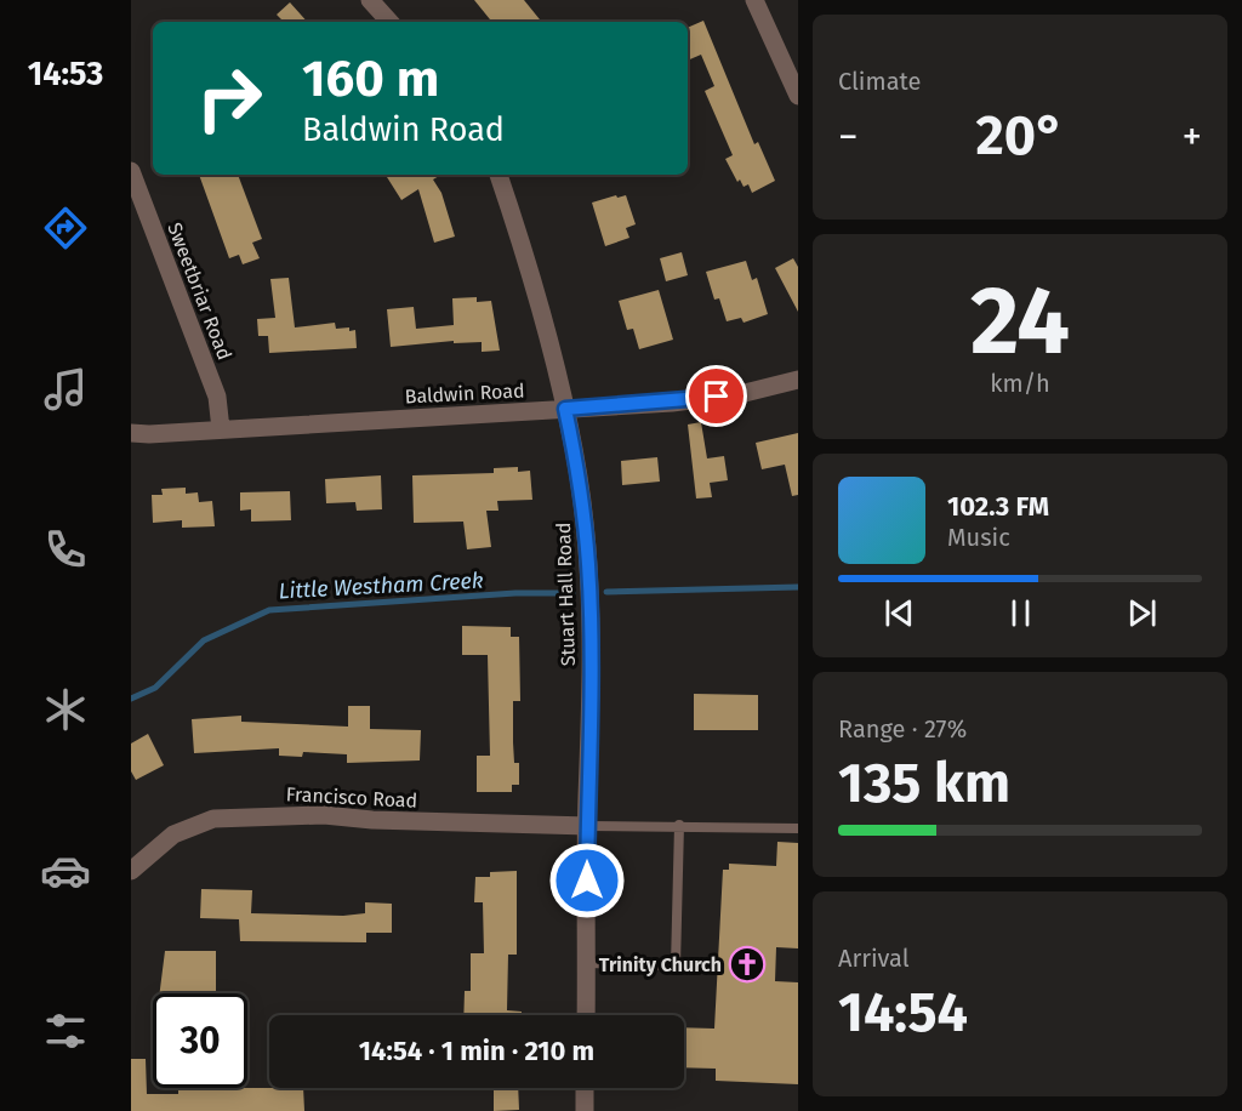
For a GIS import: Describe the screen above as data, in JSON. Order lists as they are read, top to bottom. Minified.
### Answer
{"streets":{"street":["Sweetbriar Road","Baldwin Road","Stuart Hall Road","Francisco Road"]},"crossings":[["Sweetbriar Road","Baldwin Road"],["Baldwin Road","Stuart Hall Road"],["Stuart Hall Road","Francisco Road"]],"water":["Little Westham Creek"],"places":{"church":["Trinity Church"]},"page":{"tabs":"14:53","tile":["Climate",["24","km/h"],["Range · 27%","135 km"],["Arrival","14:54"]],"turn":["160 m","Baldwin Road"],"heat":["−","20°","+"],"song":["102.3 FM","Music"],"limit":"30","trip":"14:54 · 1 min · 210 m"}}
